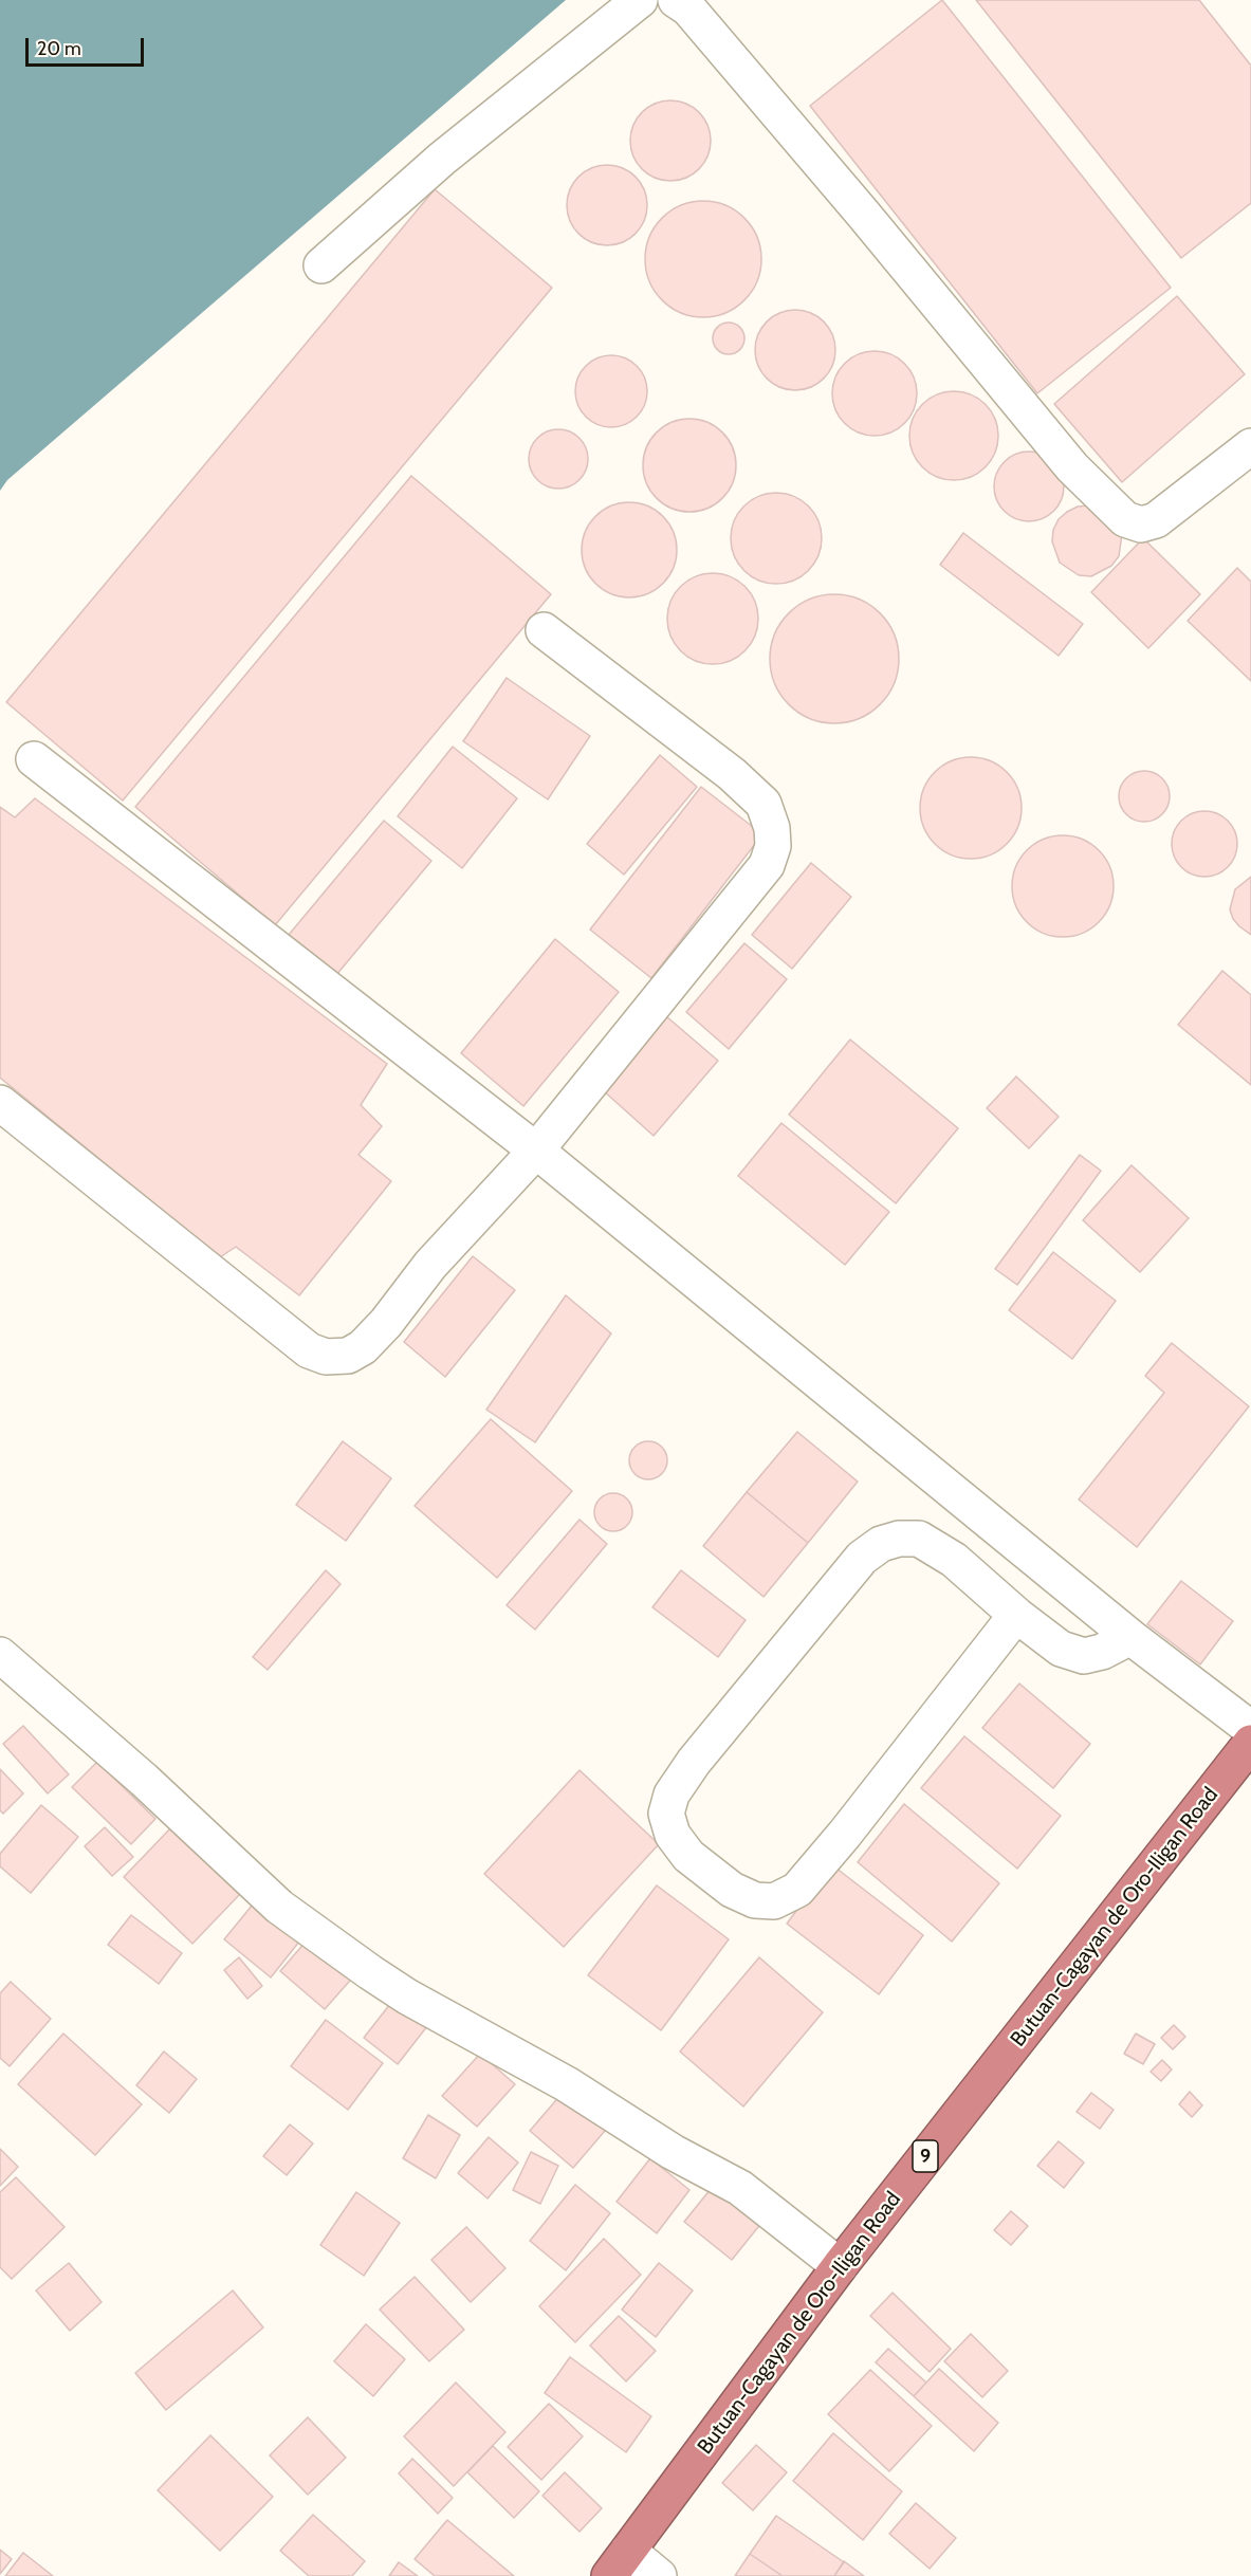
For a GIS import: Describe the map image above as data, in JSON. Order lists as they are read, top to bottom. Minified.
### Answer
{"streets":{"highway":["Butuan-Cagayan de Oro-Iligan Road","9"]},"scale_bar":"20 m"}
